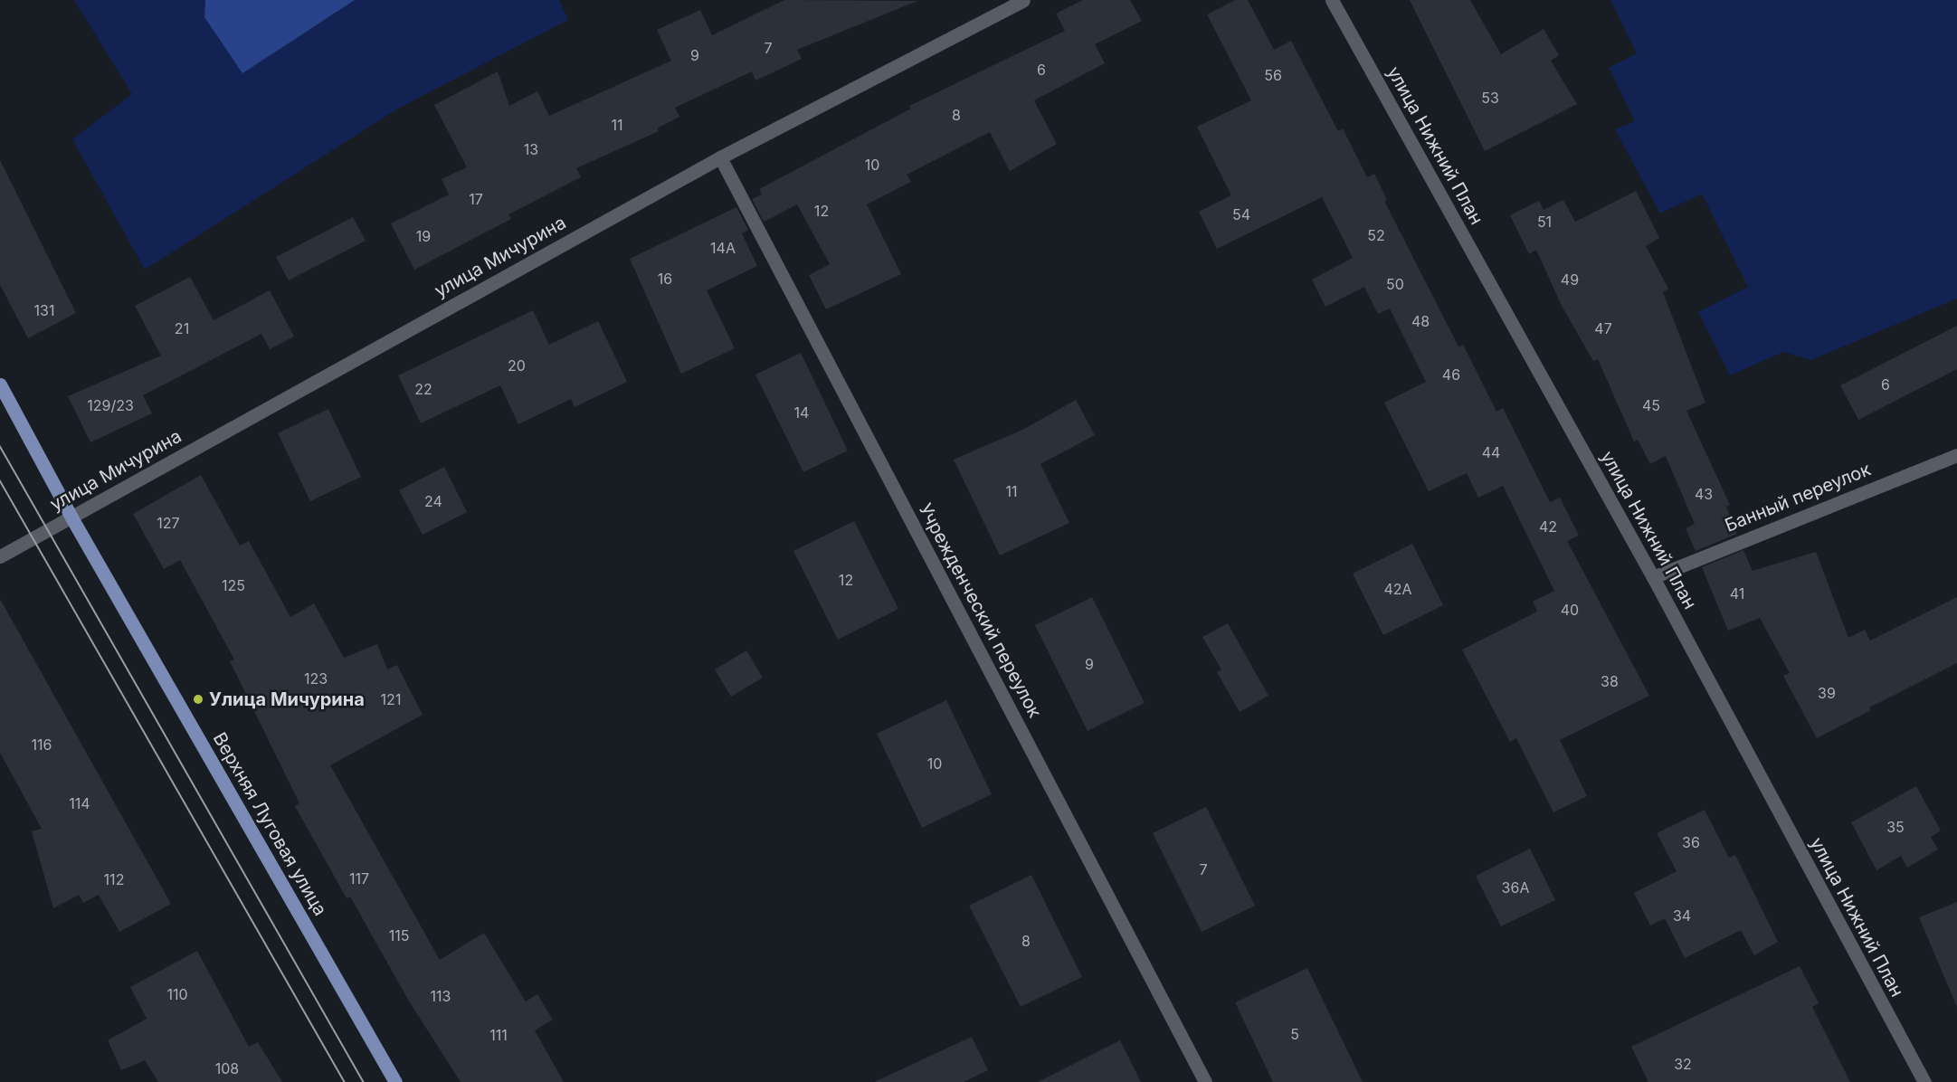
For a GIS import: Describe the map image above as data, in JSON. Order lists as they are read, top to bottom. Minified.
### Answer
{"streets":{"main road":["Верхняя Луговая улица"],"street":["улица Нижний План","улица Мичурина","Банный переулок","Учрежденческий переулок"]},"crossings":[["улица Нижний План","Банный переулок"],["улица Мичурина","Учрежденческий переулок"],["улица Мичурина","Верхняя Луговая улица"]],"places":["Улица Мичурина"],"house_numbers":["7","9","6","56","53","8","11","13","10","17","12","54","51","52","19","14А","16","49","50","131","48","21","47","20","46","6","22","129/23","45","14","44","11","43","24","127","42","12","125","42А","41","40","9","123","38","39","121","116","10","114","35","36","7","117","112","36А","34","115","8","110","113","5","111","32","108"]}
